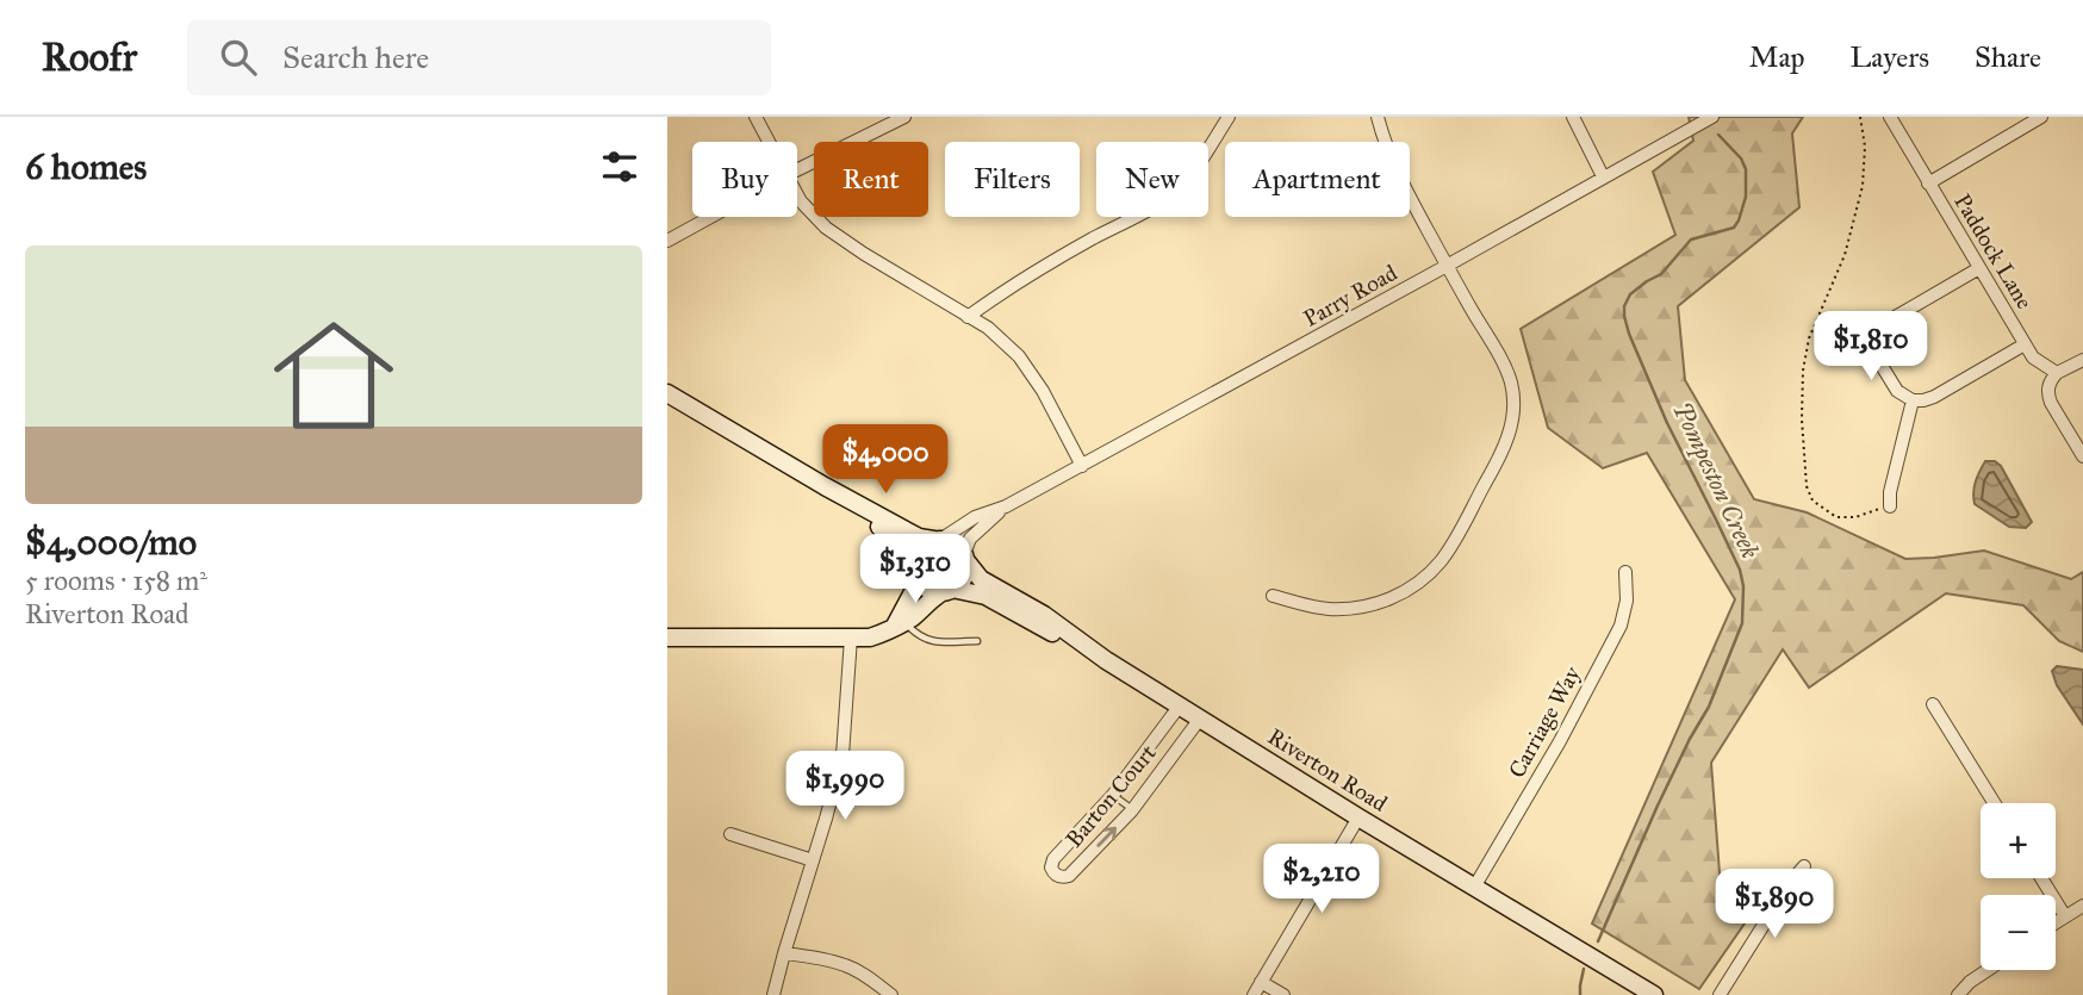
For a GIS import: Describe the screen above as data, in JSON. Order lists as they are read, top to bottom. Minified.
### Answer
{"streets":{"main road":["Riverton Road"],"street":["Paddock Lane","Parry Road","Carriage Way","Barton Court"]},"crossings":[["Parry Road","Riverton Road"],["Carriage Way","Riverton Road"],["Riverton Road","Barton Court"]],"water":["Pompeston Creek"],"page":{"header":"Roofr","search":"Search here","nav":["Map","Layers","Share"],"heading":"6 homes","chip":["Buy","Rent","Filters","New","Apartment"],"list":[{"name":"$4,000/mo","note":"5 rooms · 158 m² · Riverton Road"}],"price":["$1,810","$4,000","$1,310","$1,990","$2,210","$1,890"],"map_buttons":["+","−"]}}
